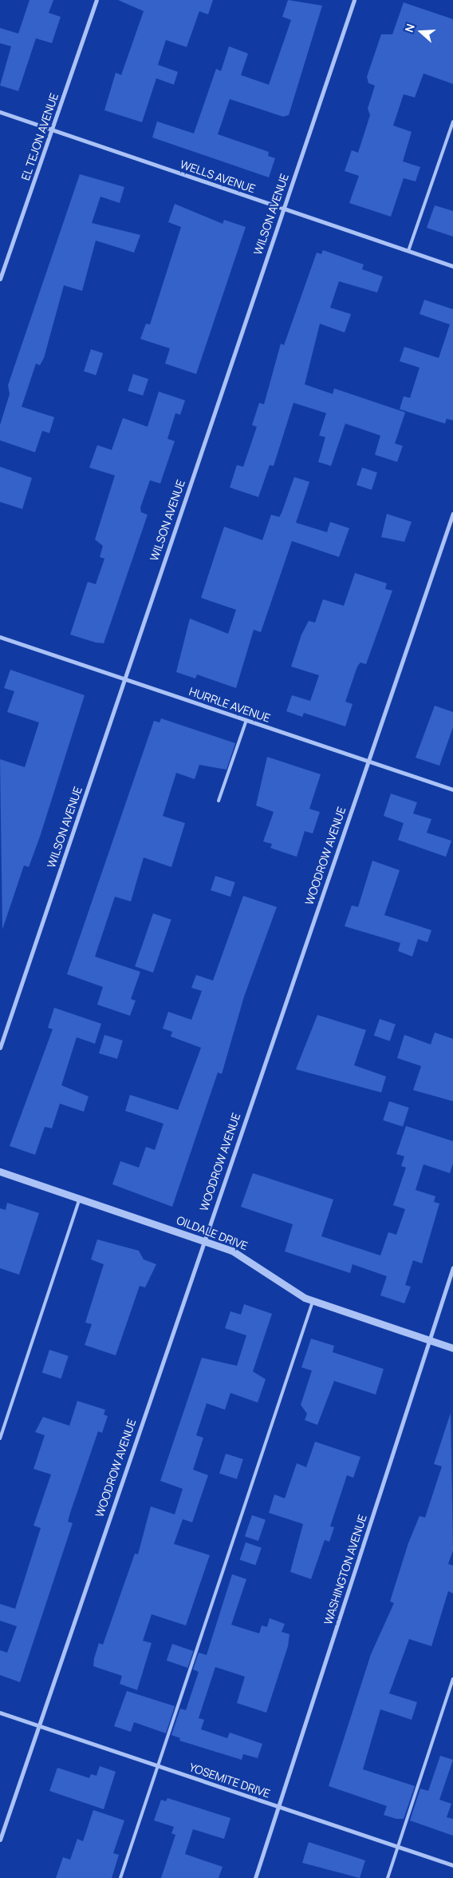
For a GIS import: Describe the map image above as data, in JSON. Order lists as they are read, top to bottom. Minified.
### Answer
{"streets":{"street":["EL TEJON AVENUE","WELLS AVENUE","WILSON AVENUE","HURRLE AVENUE","WOODROW AVENUE","OILDALE DRIVE","WASHINGTON AVENUE","YOSEMITE DRIVE"]},"crossings":[["EL TEJON AVENUE","WELLS AVENUE"],["WELLS AVENUE","WILSON AVENUE"],["WILSON AVENUE","HURRLE AVENUE"],["HURRLE AVENUE","WOODROW AVENUE"],["WOODROW AVENUE","OILDALE DRIVE"],["WOODROW AVENUE","YOSEMITE DRIVE"],["OILDALE DRIVE","WASHINGTON AVENUE"],["WASHINGTON AVENUE","YOSEMITE DRIVE"]],"north":"left"}
